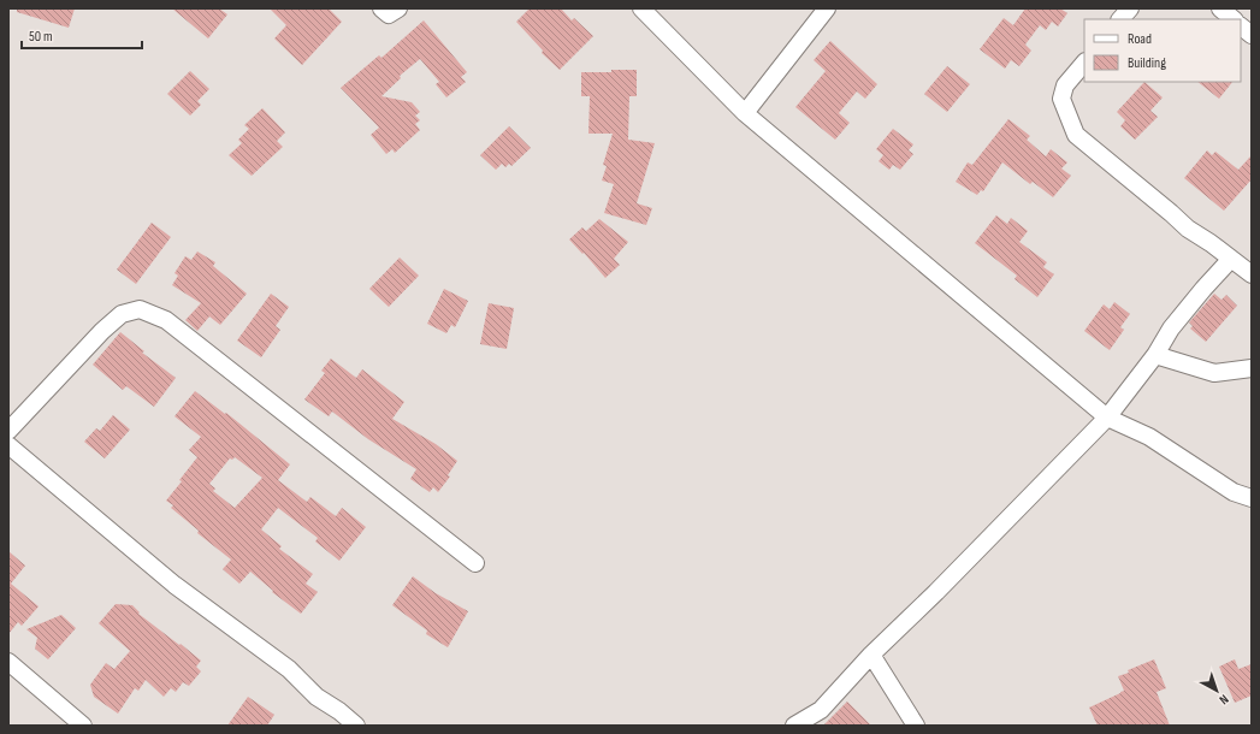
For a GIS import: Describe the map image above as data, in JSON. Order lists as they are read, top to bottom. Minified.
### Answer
{"legend":["Road","Building"],"scale_bar":"50 m","north":"bottom right"}
